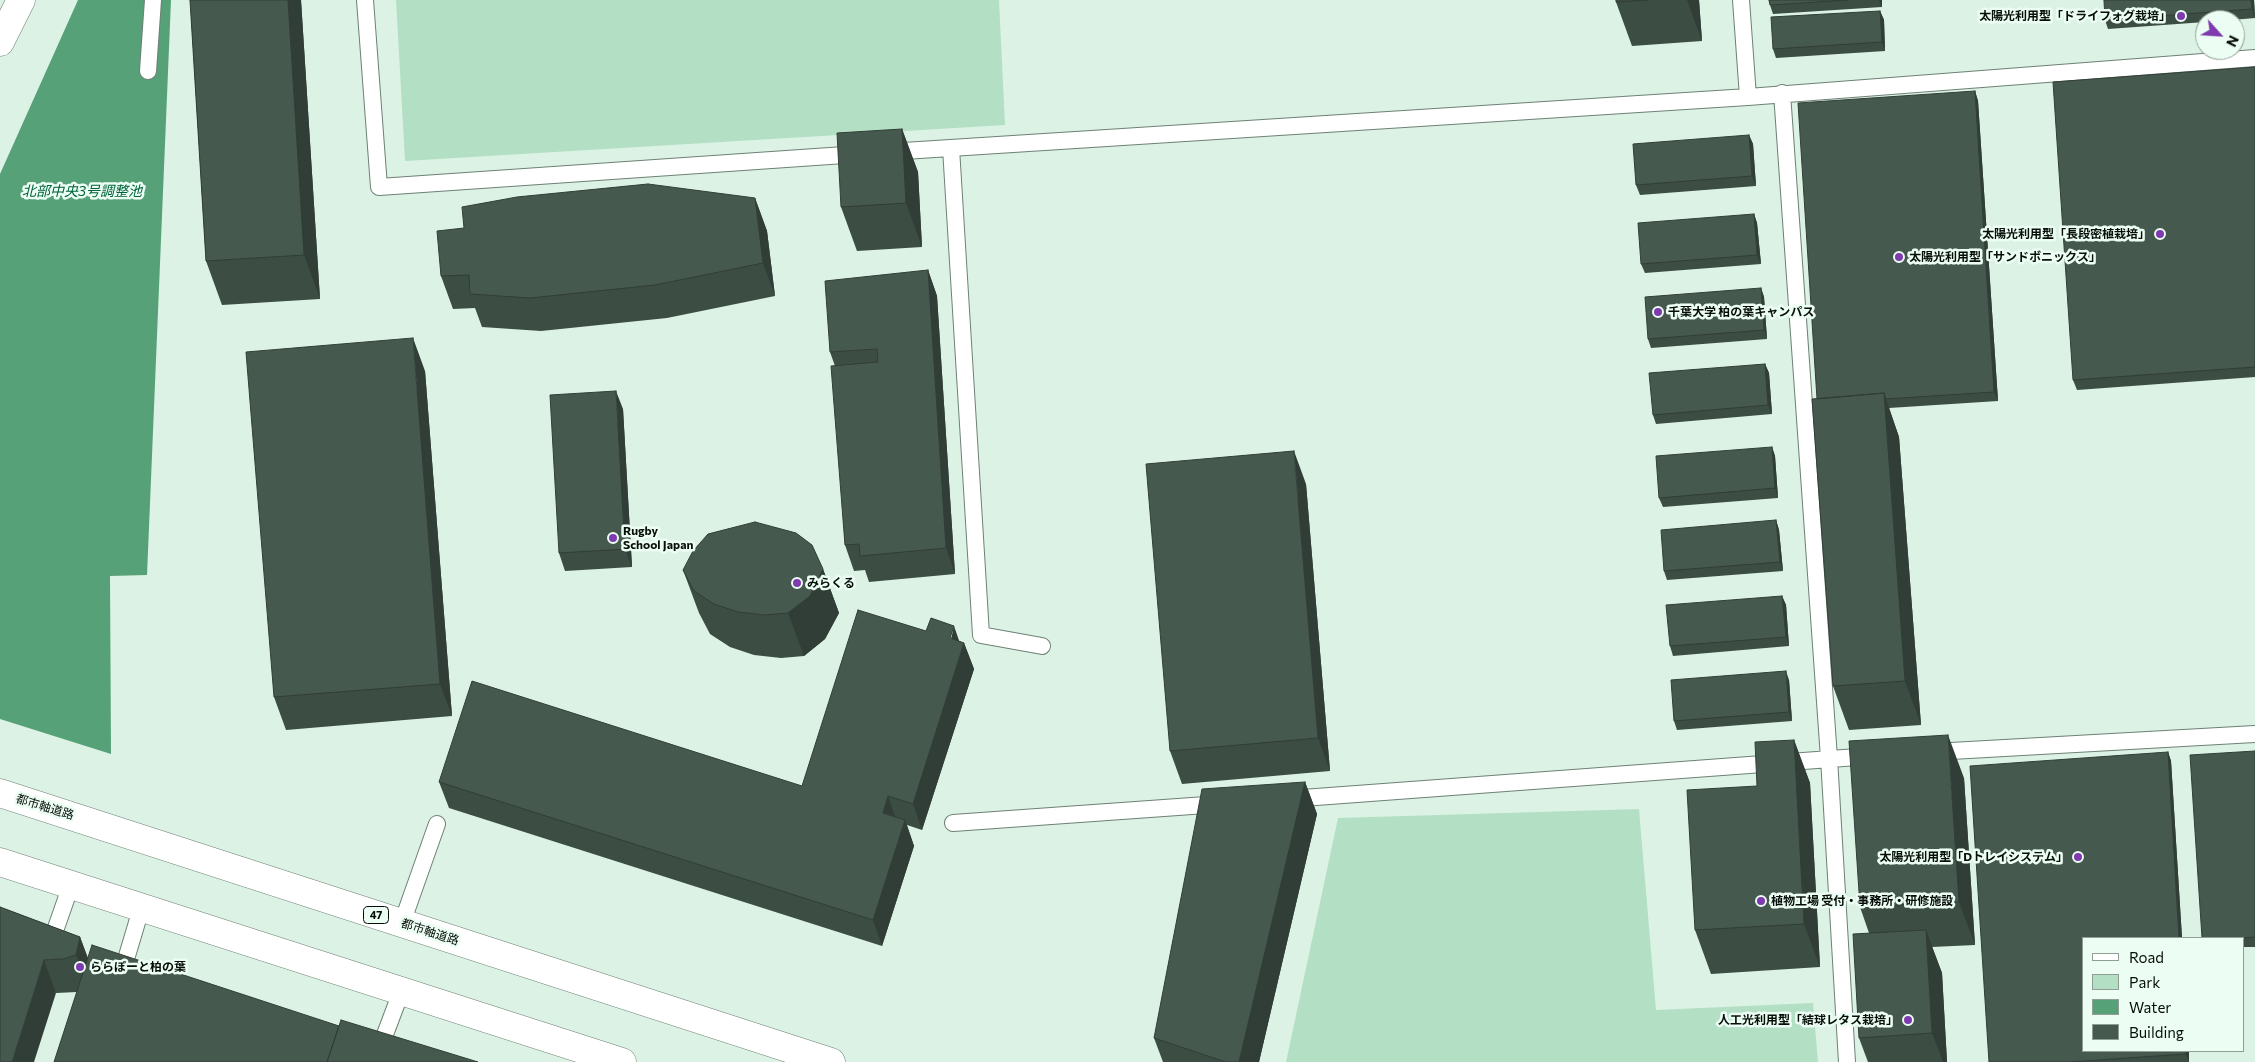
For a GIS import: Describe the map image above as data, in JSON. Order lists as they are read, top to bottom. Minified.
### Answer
{"streets":{"main road":["都市軸道路","47"]},"water":["北部中央3号調整池"],"places":["太陽光利用型「ドライフォグ栽培」","太陽光利用型「長段密植栽培」","太陽光利用型「サンドボニックス」","千葉大学 柏の葉キャンパス","Rugby School Japan","みらくる","太陽光利用型「Dトレイシステム」","植物工場 受付・事務所・研修施設","ららぽーと柏の葉","人工光利用型「結球レタス栽培」"],"legend":["Road","Park","Water","Building"],"north":"bottom right"}
